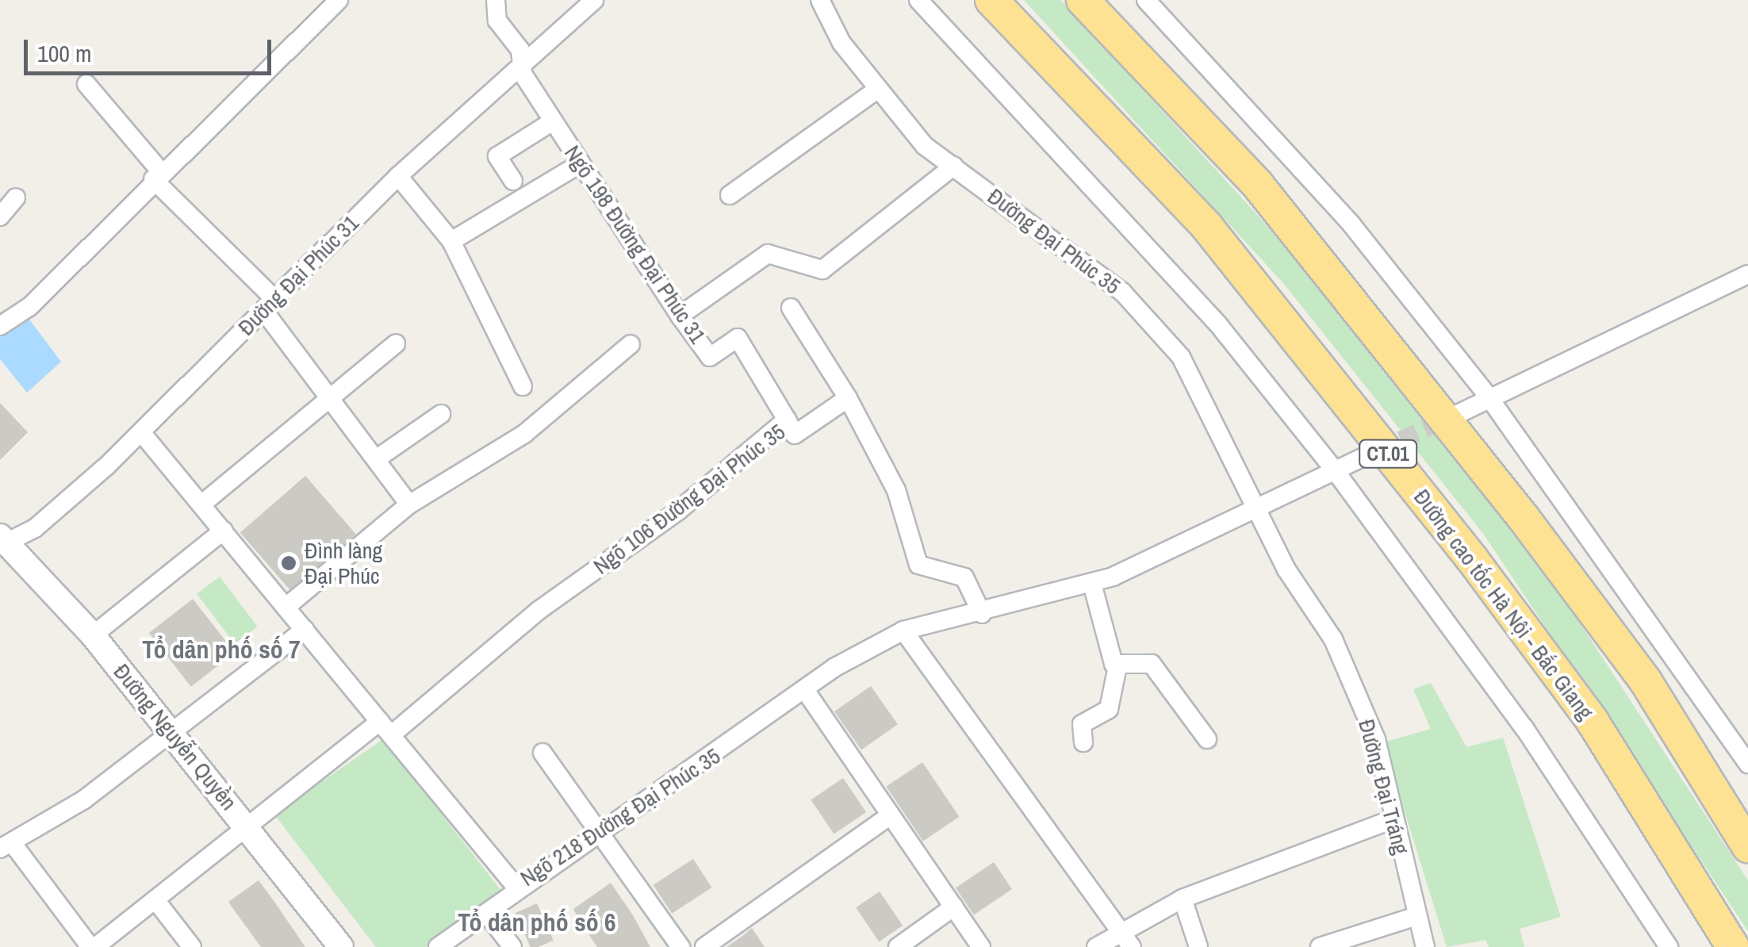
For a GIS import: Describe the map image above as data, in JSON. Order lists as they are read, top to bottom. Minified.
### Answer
{"streets":{"highway":["CT.01","Đường cao tốc Hà Nội - Bắc Giang"],"street":["Đường Đại Phúc 35","Ngõ 198 Đường Đại Phúc 31","Đường Đại Phúc 31","Ngõ 106 Đường Đại Phúc 35","Đường Nguyễn Quyền","Đường Đại Tráng","Ngõ 218 Đường Đại Phúc 35"]},"crossings":[["Đường Đại Phúc 35","Đường Đại Tráng"],["Đường Đại Phúc 35","Ngõ 218 Đường Đại Phúc 35"],["Ngõ 198 Đường Đại Phúc 31","Đường Đại Phúc 31"],["Ngõ 198 Đường Đại Phúc 31","Ngõ 106 Đường Đại Phúc 35"],["Đường Đại Phúc 31","Đường Nguyễn Quyền"],["Đường Đại Phúc 31","Ngõ 218 Đường Đại Phúc 35"],["Ngõ 106 Đường Đại Phúc 35","Đường Nguyễn Quyền"],["Ngõ 106 Đường Đại Phúc 35","Ngõ 218 Đường Đại Phúc 35"],["Đường Đại Tráng","Ngõ 218 Đường Đại Phúc 35"]],"districts":["Tổ dân phố số 7","Tổ dân phố số 6"],"places":["Đình làng Đại Phúc"],"scale_bar":"100 m"}
